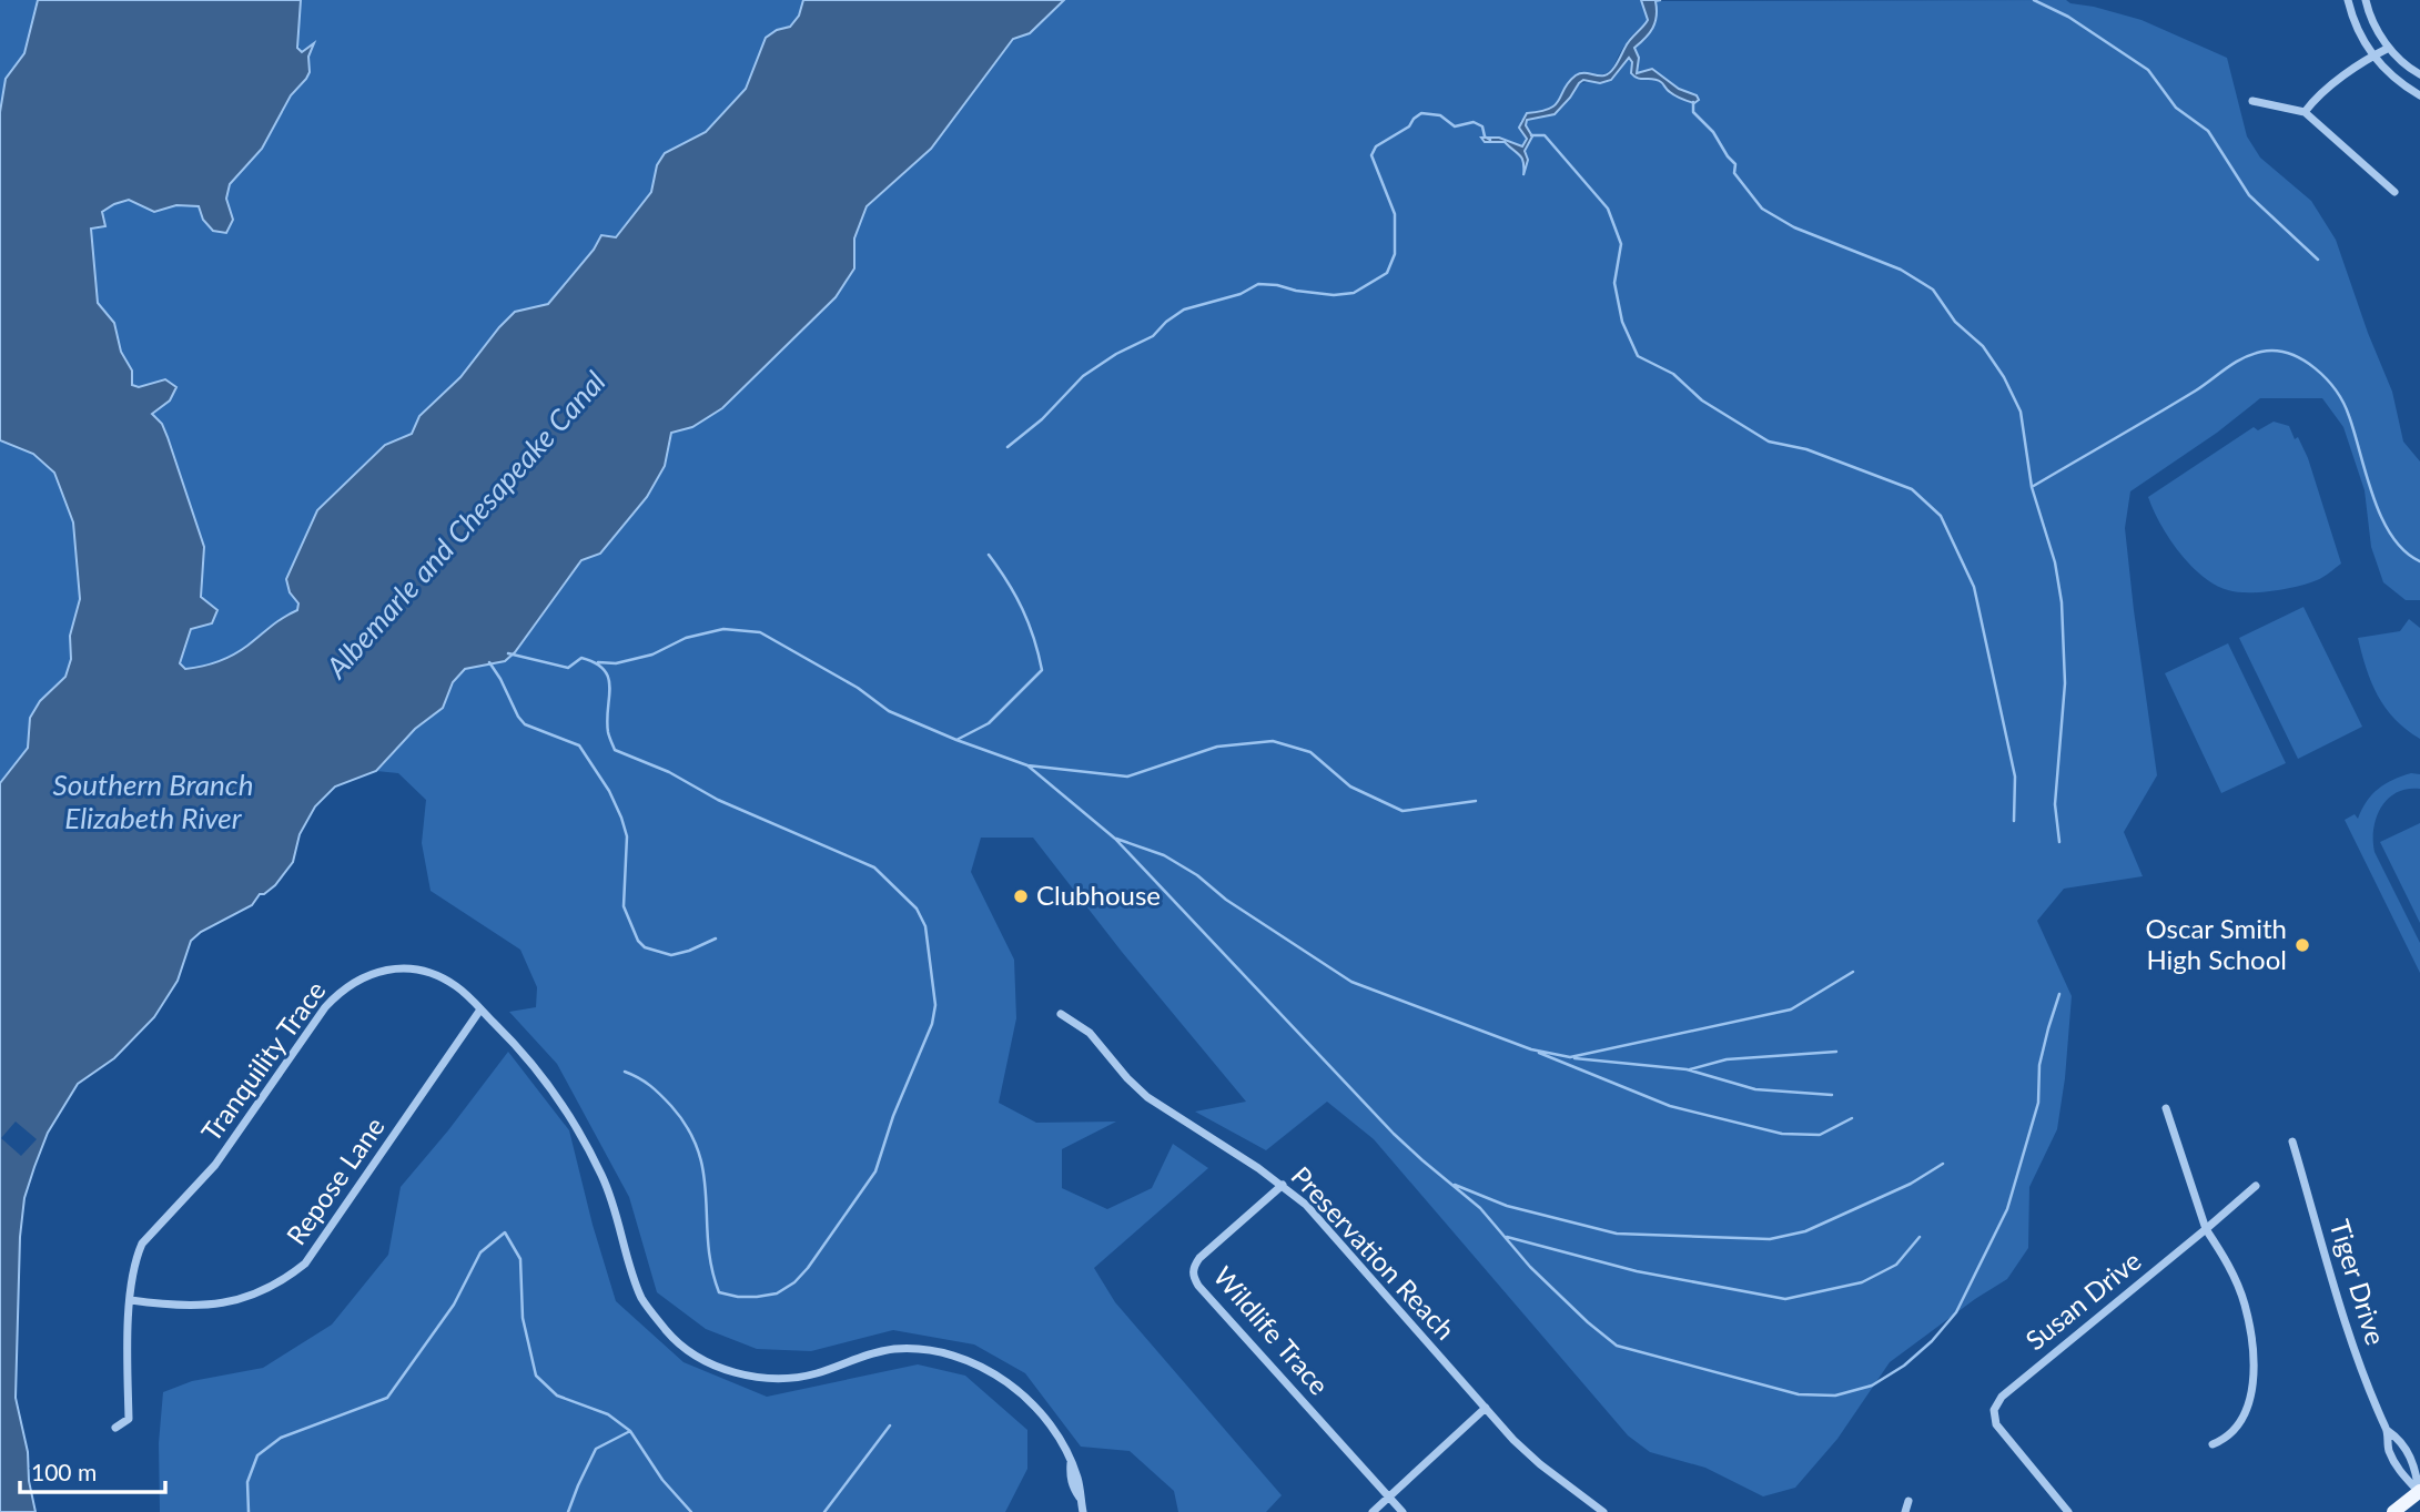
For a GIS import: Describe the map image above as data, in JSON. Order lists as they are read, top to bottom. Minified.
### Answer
{"streets":{"street":["Tranquility Trace","Repose Lane","Preservation Reach","Tiger Drive","Susan Drive","Wildlife Trace"]},"crossings":[["Tranquility Trace","Repose Lane"],["Preservation Reach","Wildlife Trace"]],"water":["Albemarle and Chesapeake Canal","Southern Branch Elizabeth River"],"places":["Clubhouse","Oscar Smith High School"],"scale_bar":"100 m"}
